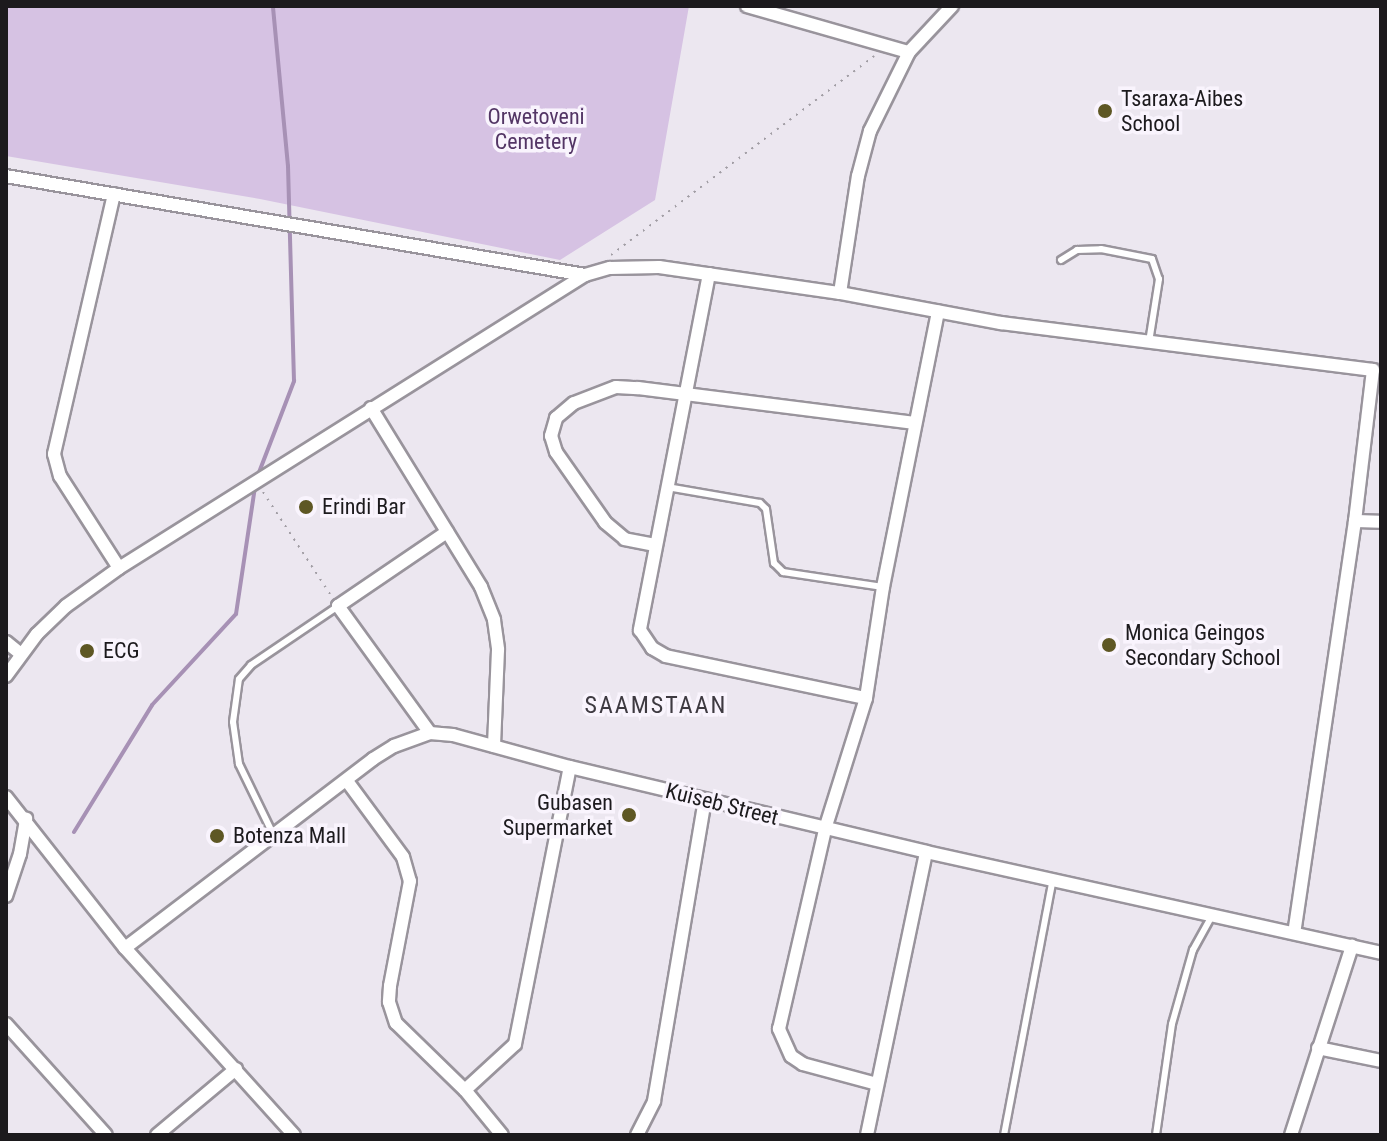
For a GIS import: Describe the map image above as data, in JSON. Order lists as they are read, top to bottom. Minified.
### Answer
{"streets":{"street":["Kuiseb Street"]},"districts":["SAAMSTAAN"],"parks":["Orwetoveni Cemetery"],"places":["Tsaraxa-Aibes School","Erindi Bar","Monica Geingos Secondary School","ECG","Gubasen Supermarket","Botenza Mall"]}
